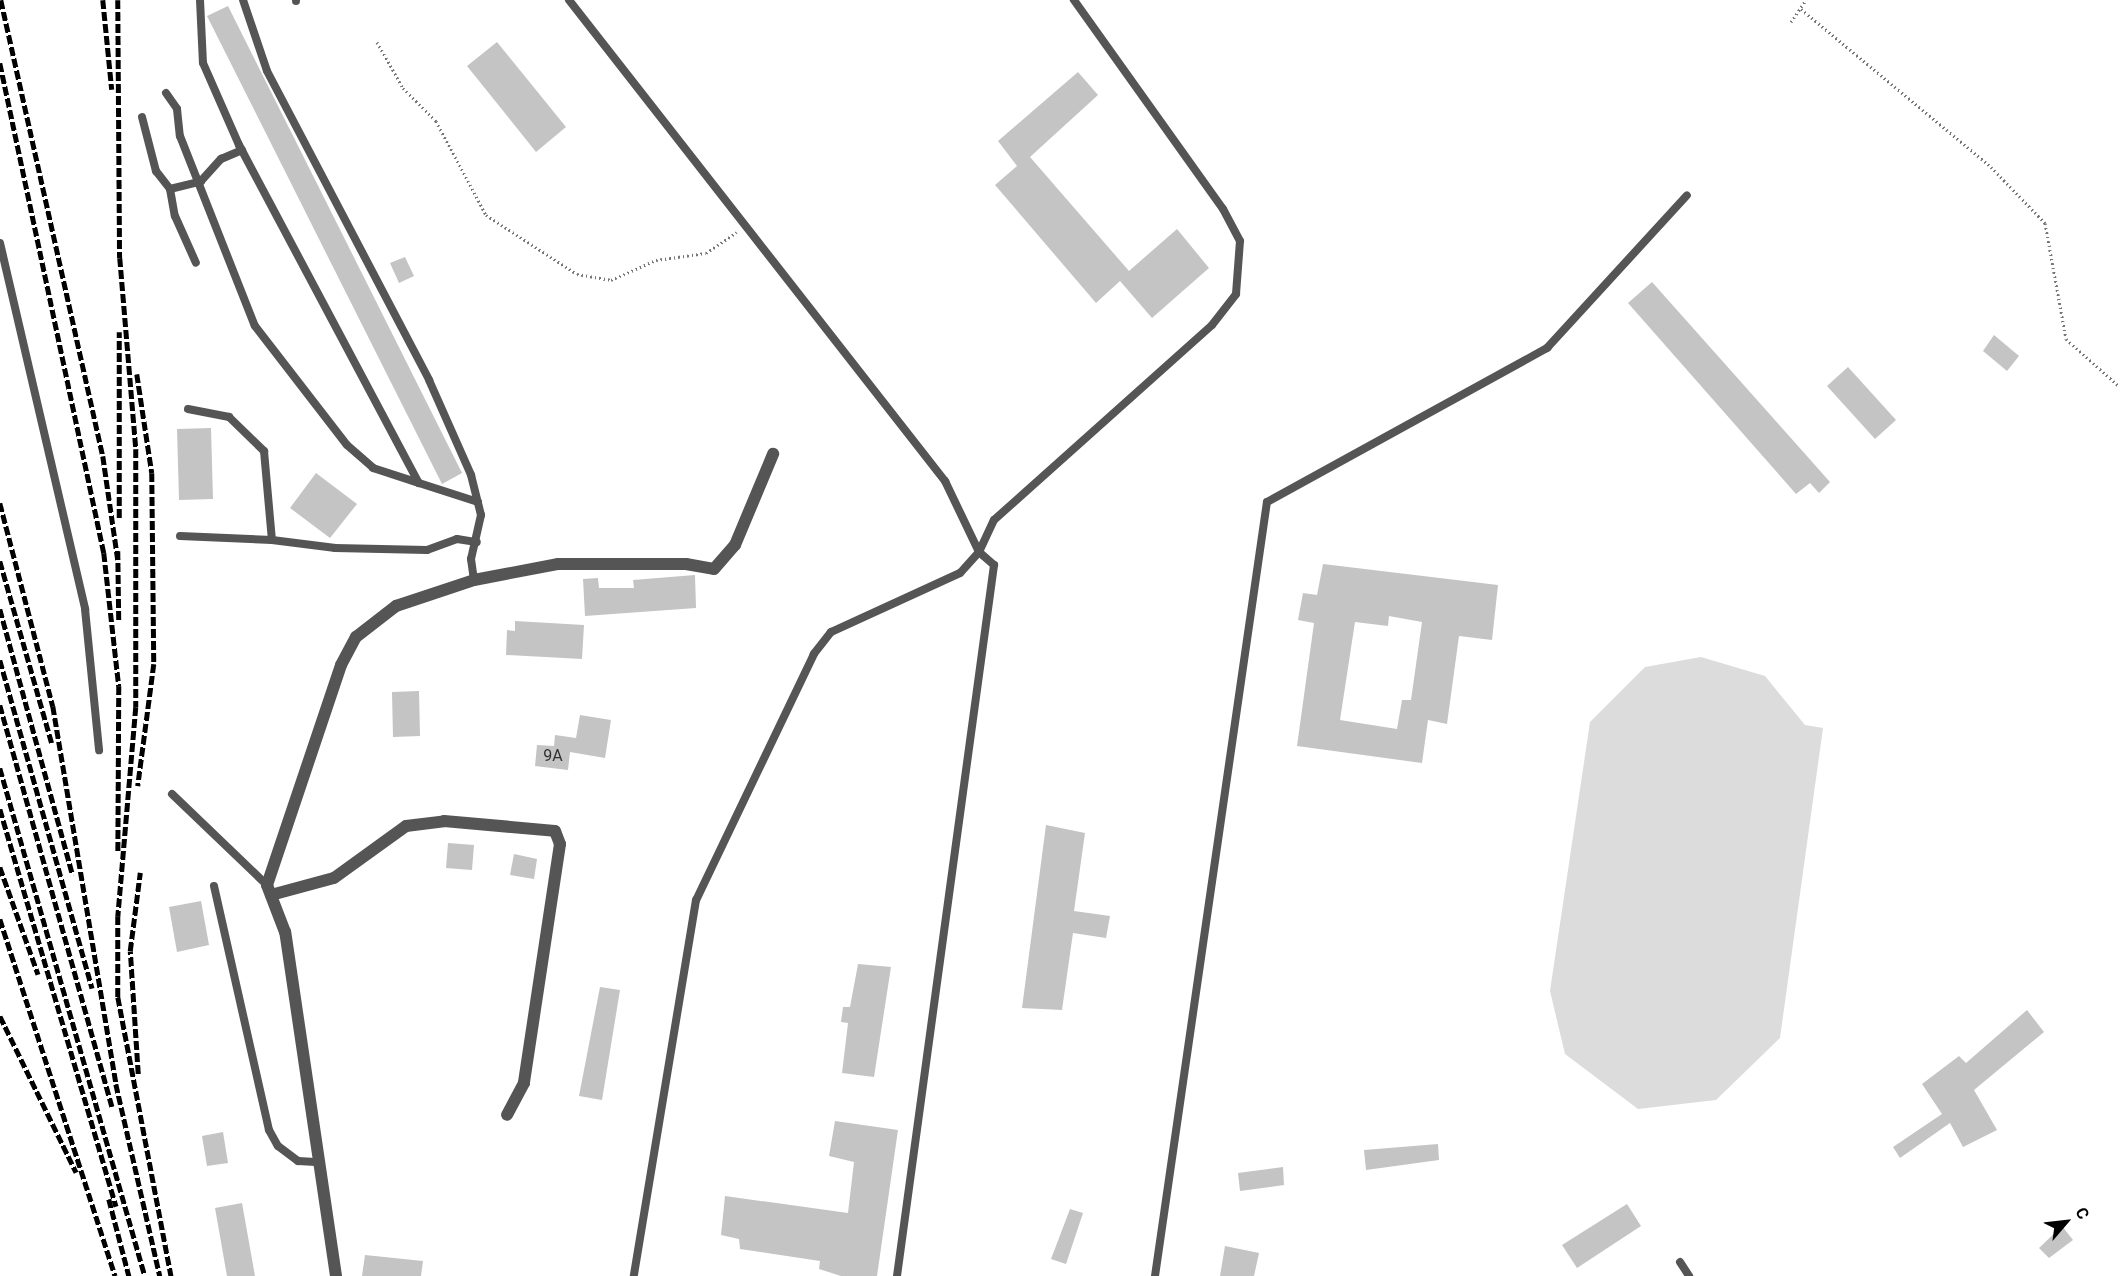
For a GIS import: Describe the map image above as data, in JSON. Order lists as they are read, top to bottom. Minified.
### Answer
{"house_numbers":["9А"],"north":"top right"}
